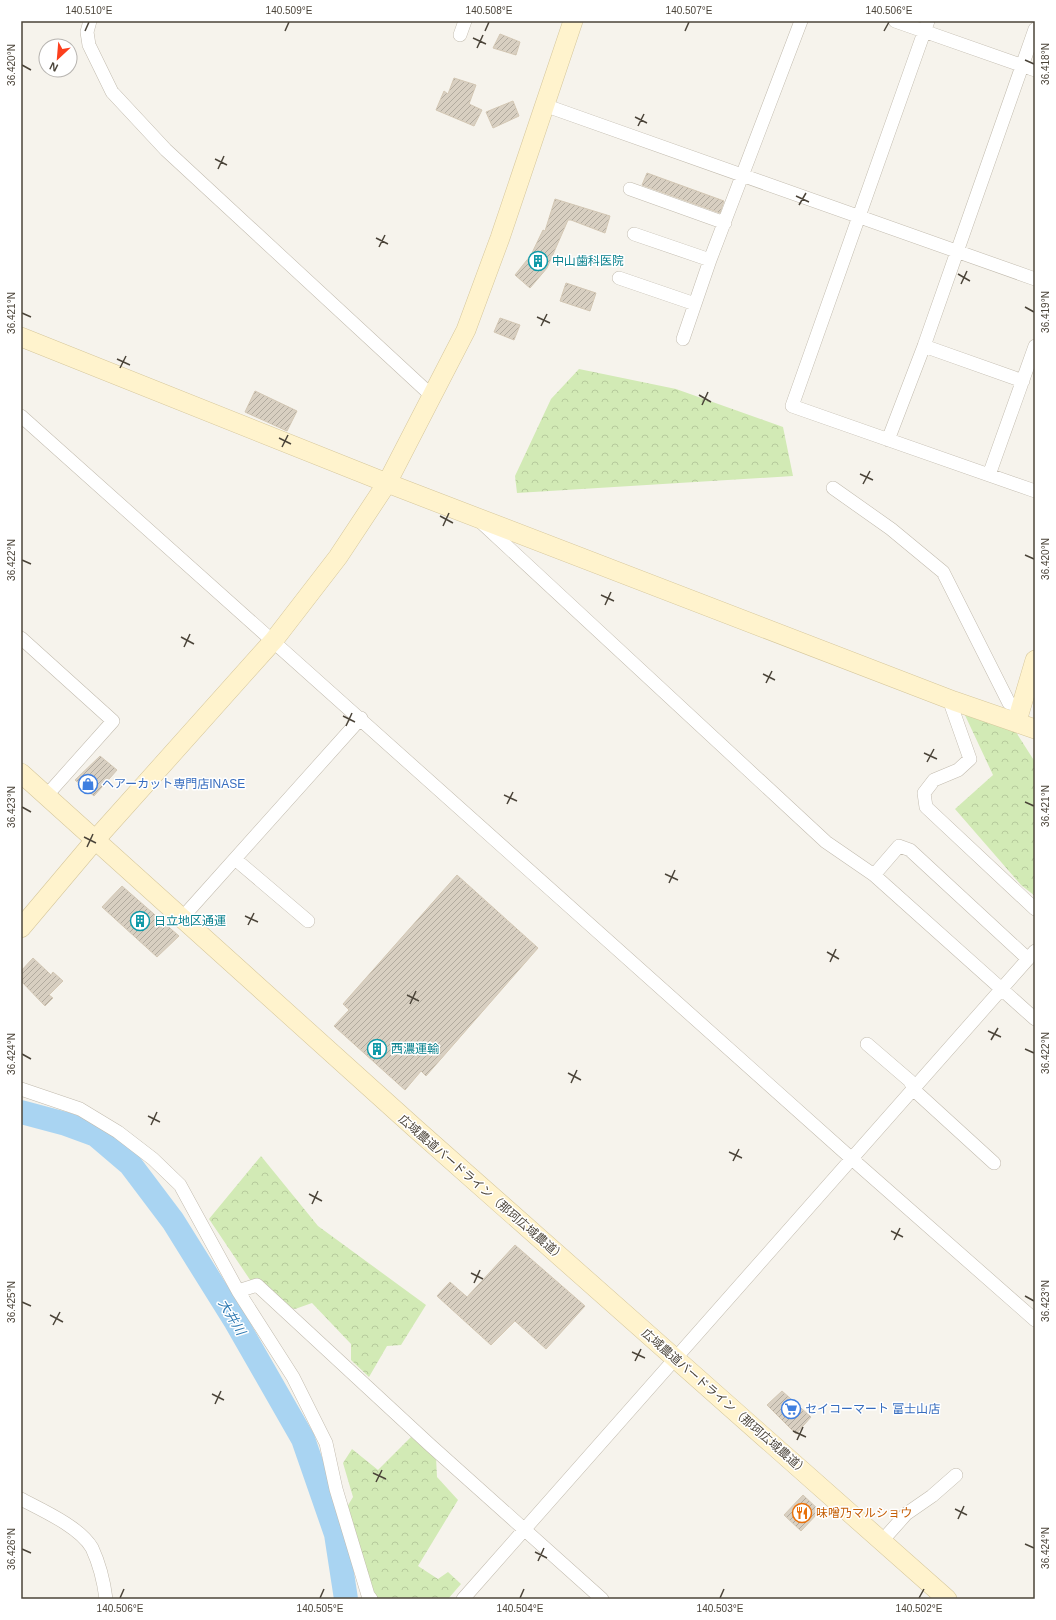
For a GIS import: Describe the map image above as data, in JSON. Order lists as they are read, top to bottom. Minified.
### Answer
{"streets":{"street":["広域農道バードライン（那珂広域農道）"]},"water":["大井川"],"places":{"building":["中山歯科医院","日立地区通運","西濃運輸"],"shop":["ヘアーカット専門店INASE"],"supermarket":["セイコーマート 富士山店"],"restaurant":["味噌乃マルショウ"]},"north":"bottom left","coordinates":["140.510°E","140.509°E","140.508°E","140.507°E","140.506°E","36.418°N","36.420°N","36.419°N","36.421°N","36.422°N","36.423°N","36.424°N","36.425°N","36.426°N","140.505°E","140.504°E","140.503°E","140.502°E"]}
